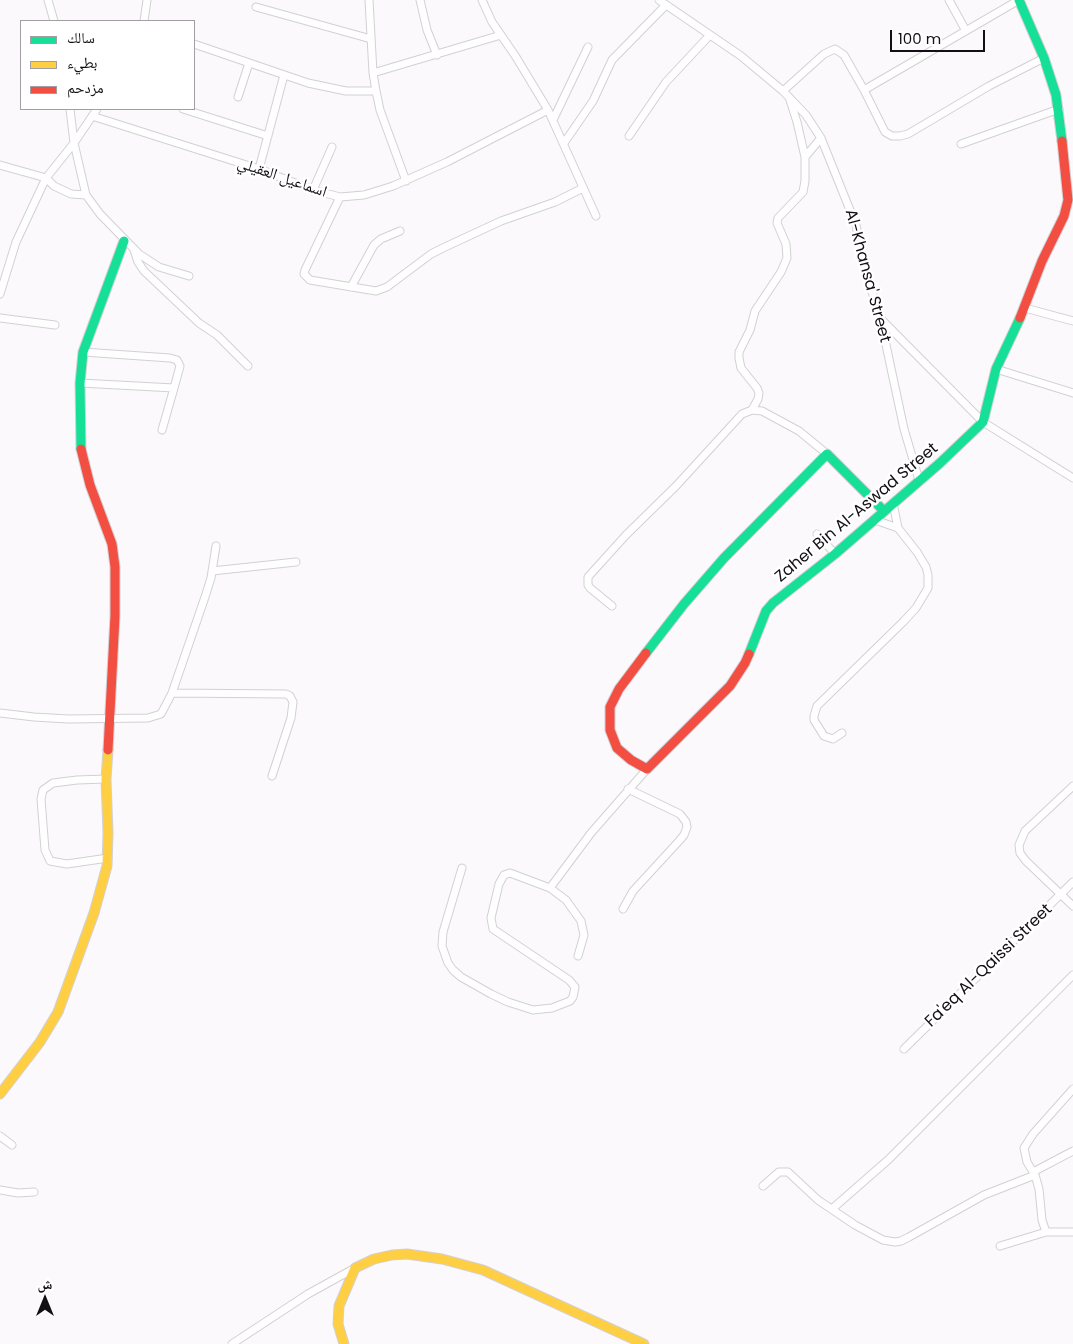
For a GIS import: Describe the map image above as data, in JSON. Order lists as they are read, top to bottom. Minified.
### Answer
{"streets":{"street":["اسماعيل العقيلي","Al-Khansa' Street","Zaher Bin Al-Aswad Street","Fa'eq Al-Qaissi Street"]},"crossings":[["Al-Khansa' Street","Zaher Bin Al-Aswad Street"]],"legend":["سالك","بطيء","مزدحم"],"scale_bar":"100 m","north":"top"}
